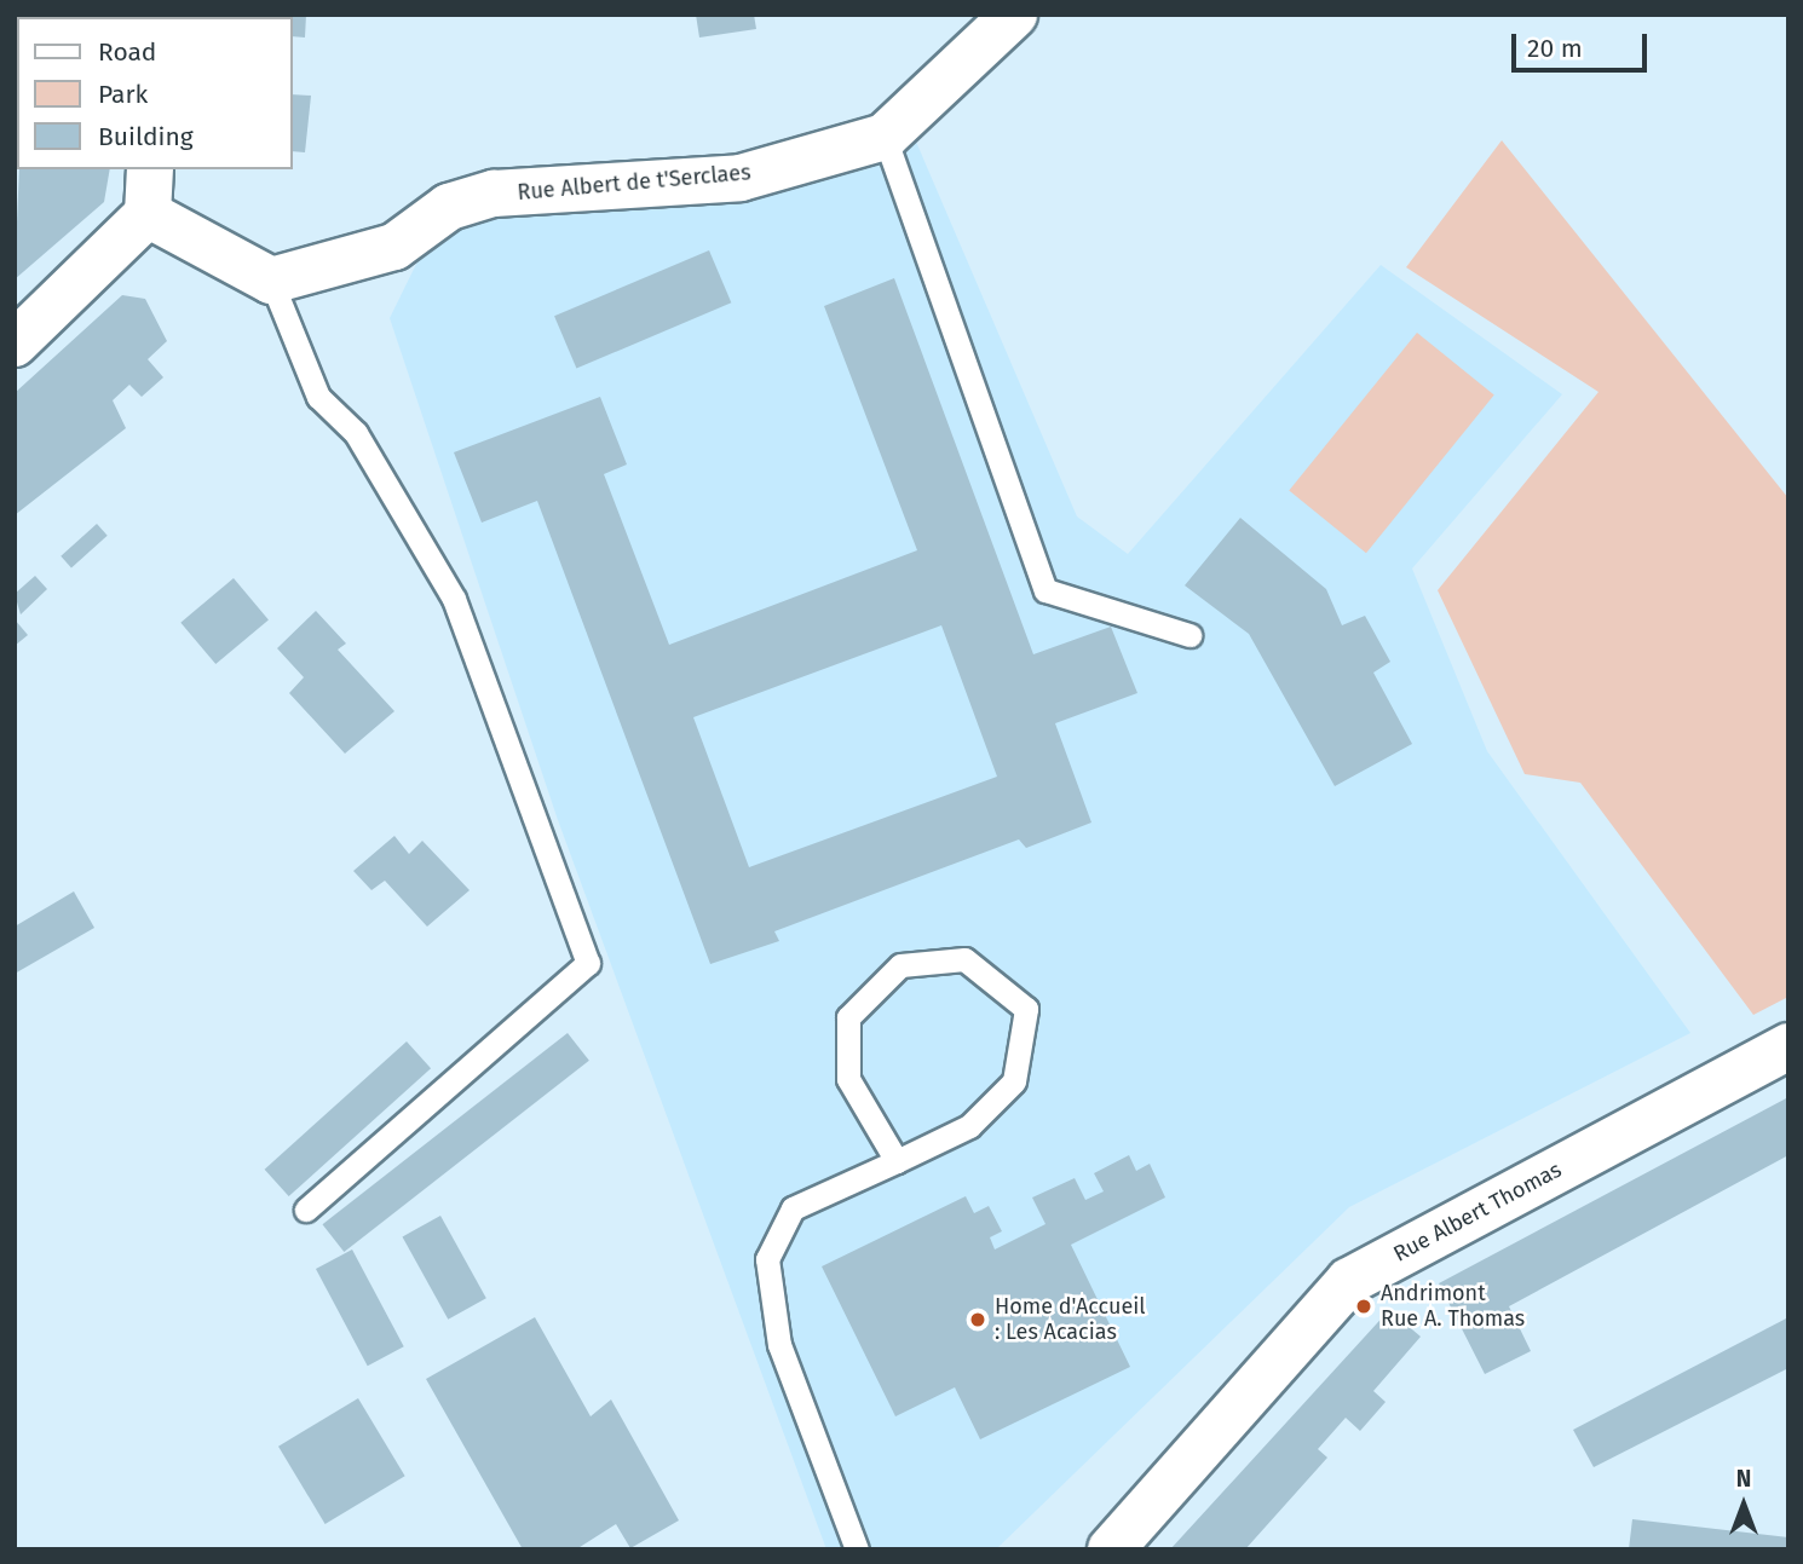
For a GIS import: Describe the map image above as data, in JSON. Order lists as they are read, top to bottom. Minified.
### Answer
{"streets":{"street":["Rue Albert de t'Serclaes","Rue Albert Thomas"]},"places":["Andrimont Rue A. Thomas","Home d'Accueil : Les Acacias"],"legend":["Road","Park","Building"],"scale_bar":"20 m","north":"top"}
